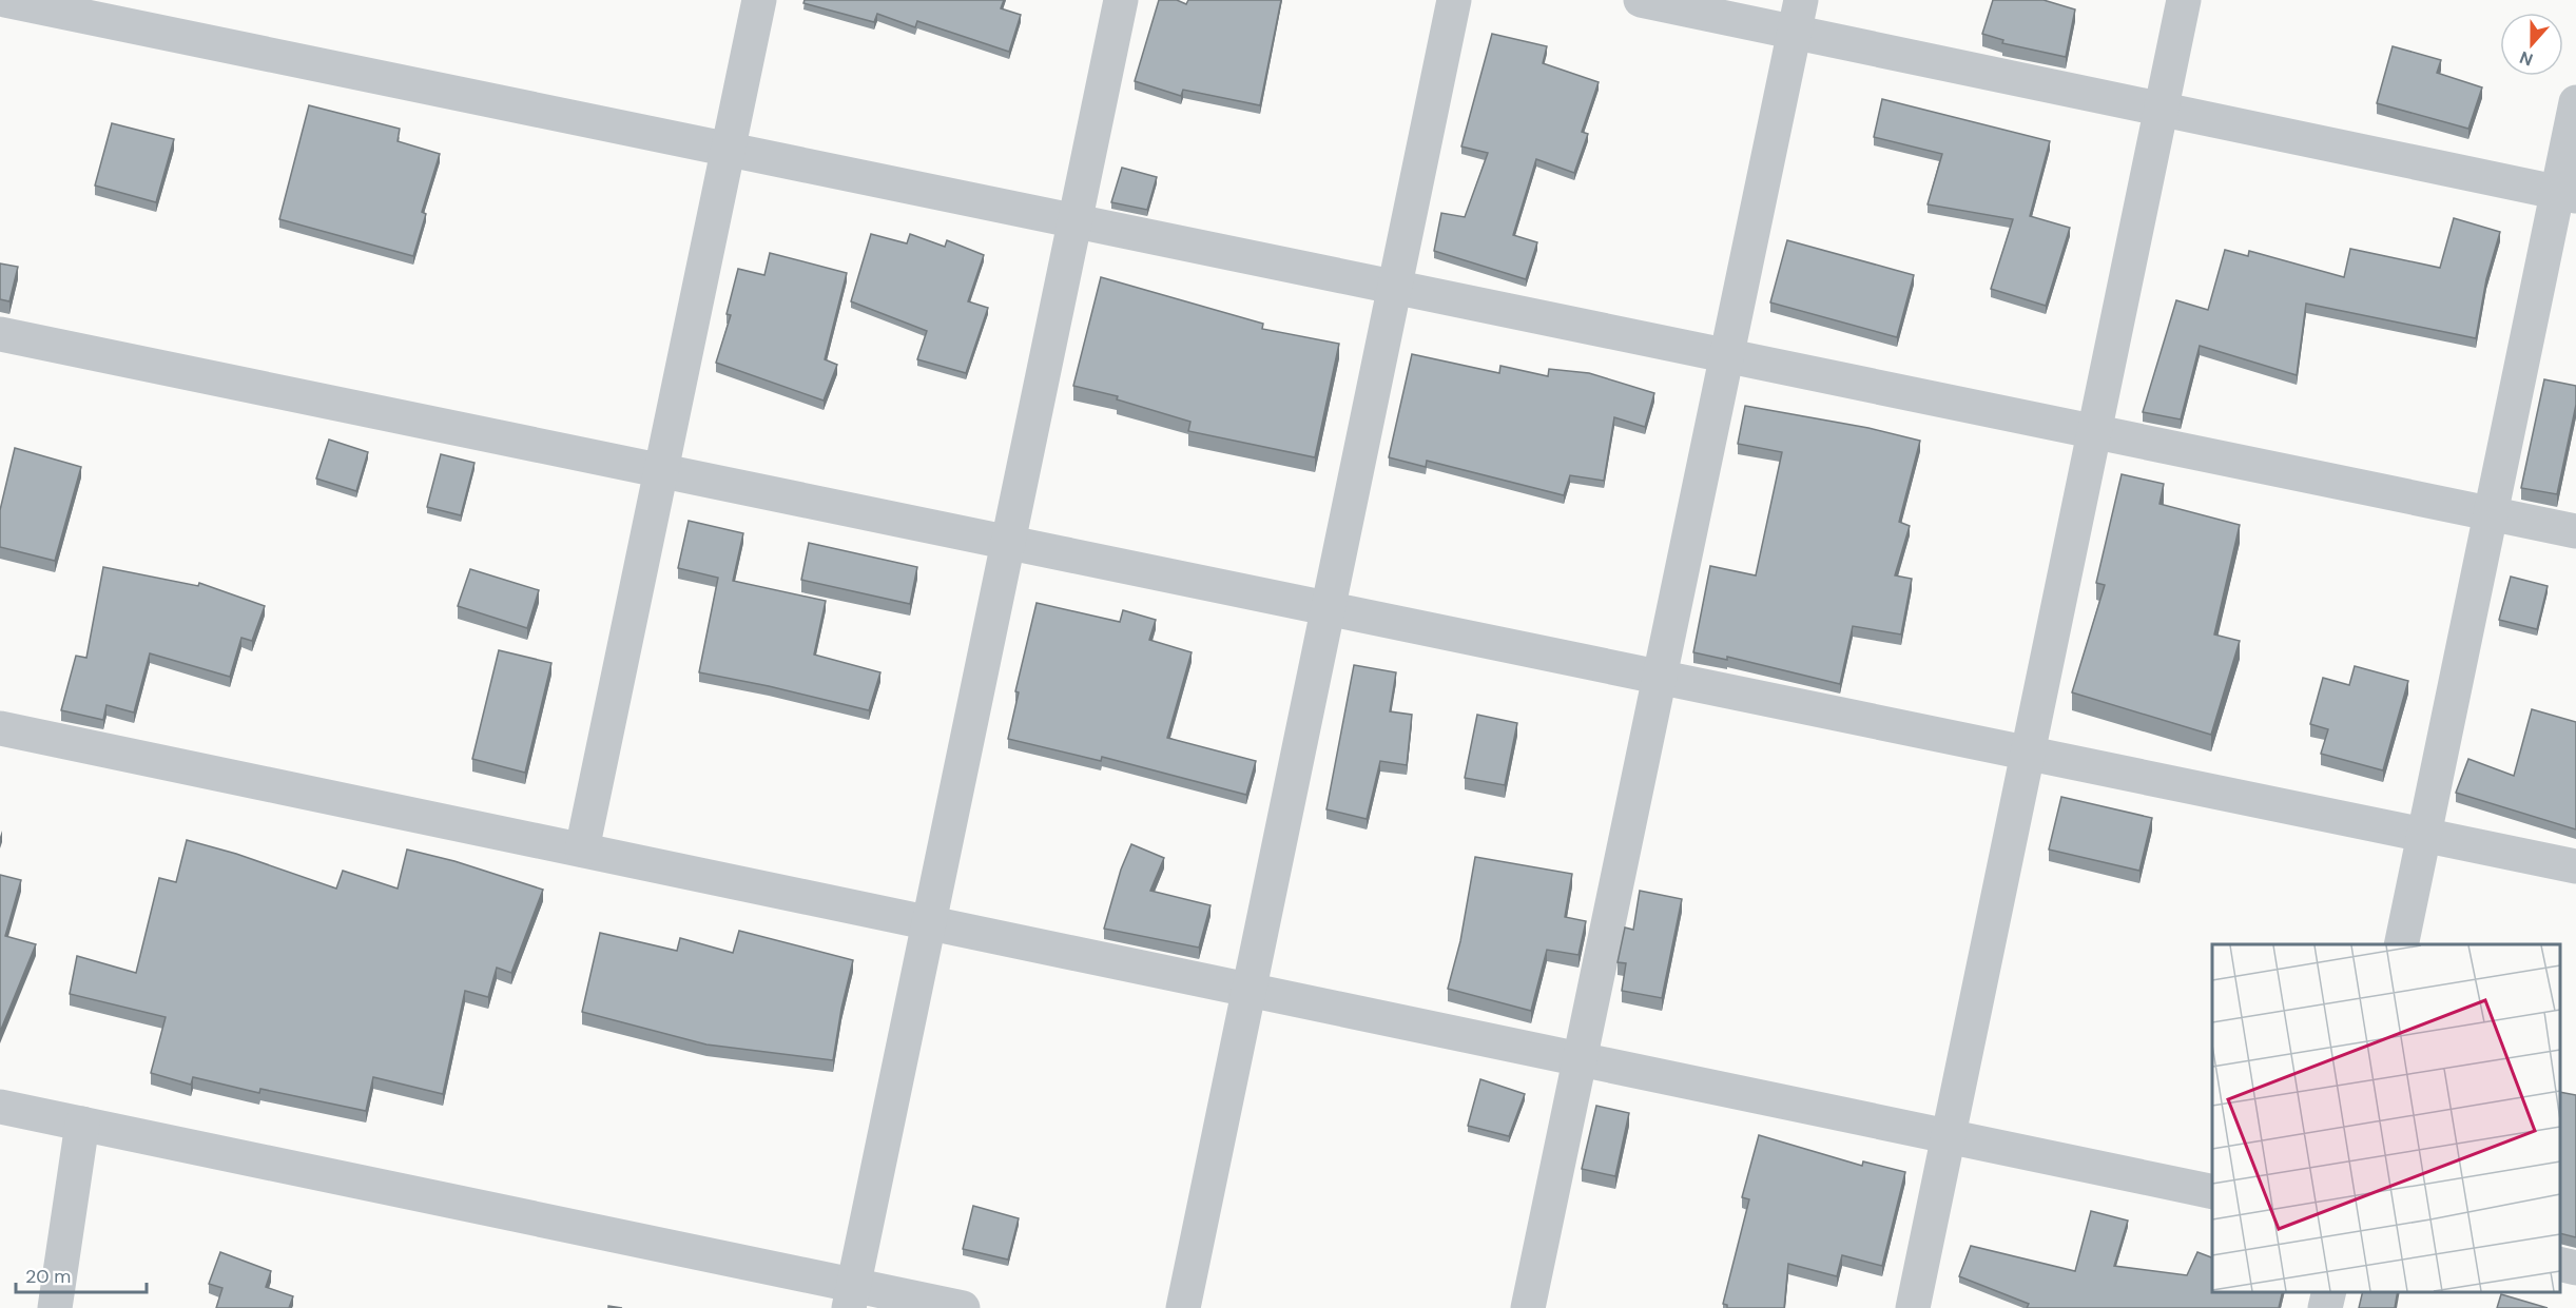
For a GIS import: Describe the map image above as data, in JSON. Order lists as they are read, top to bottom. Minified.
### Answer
{"scale_bar":"20 m","north":"bottom"}
